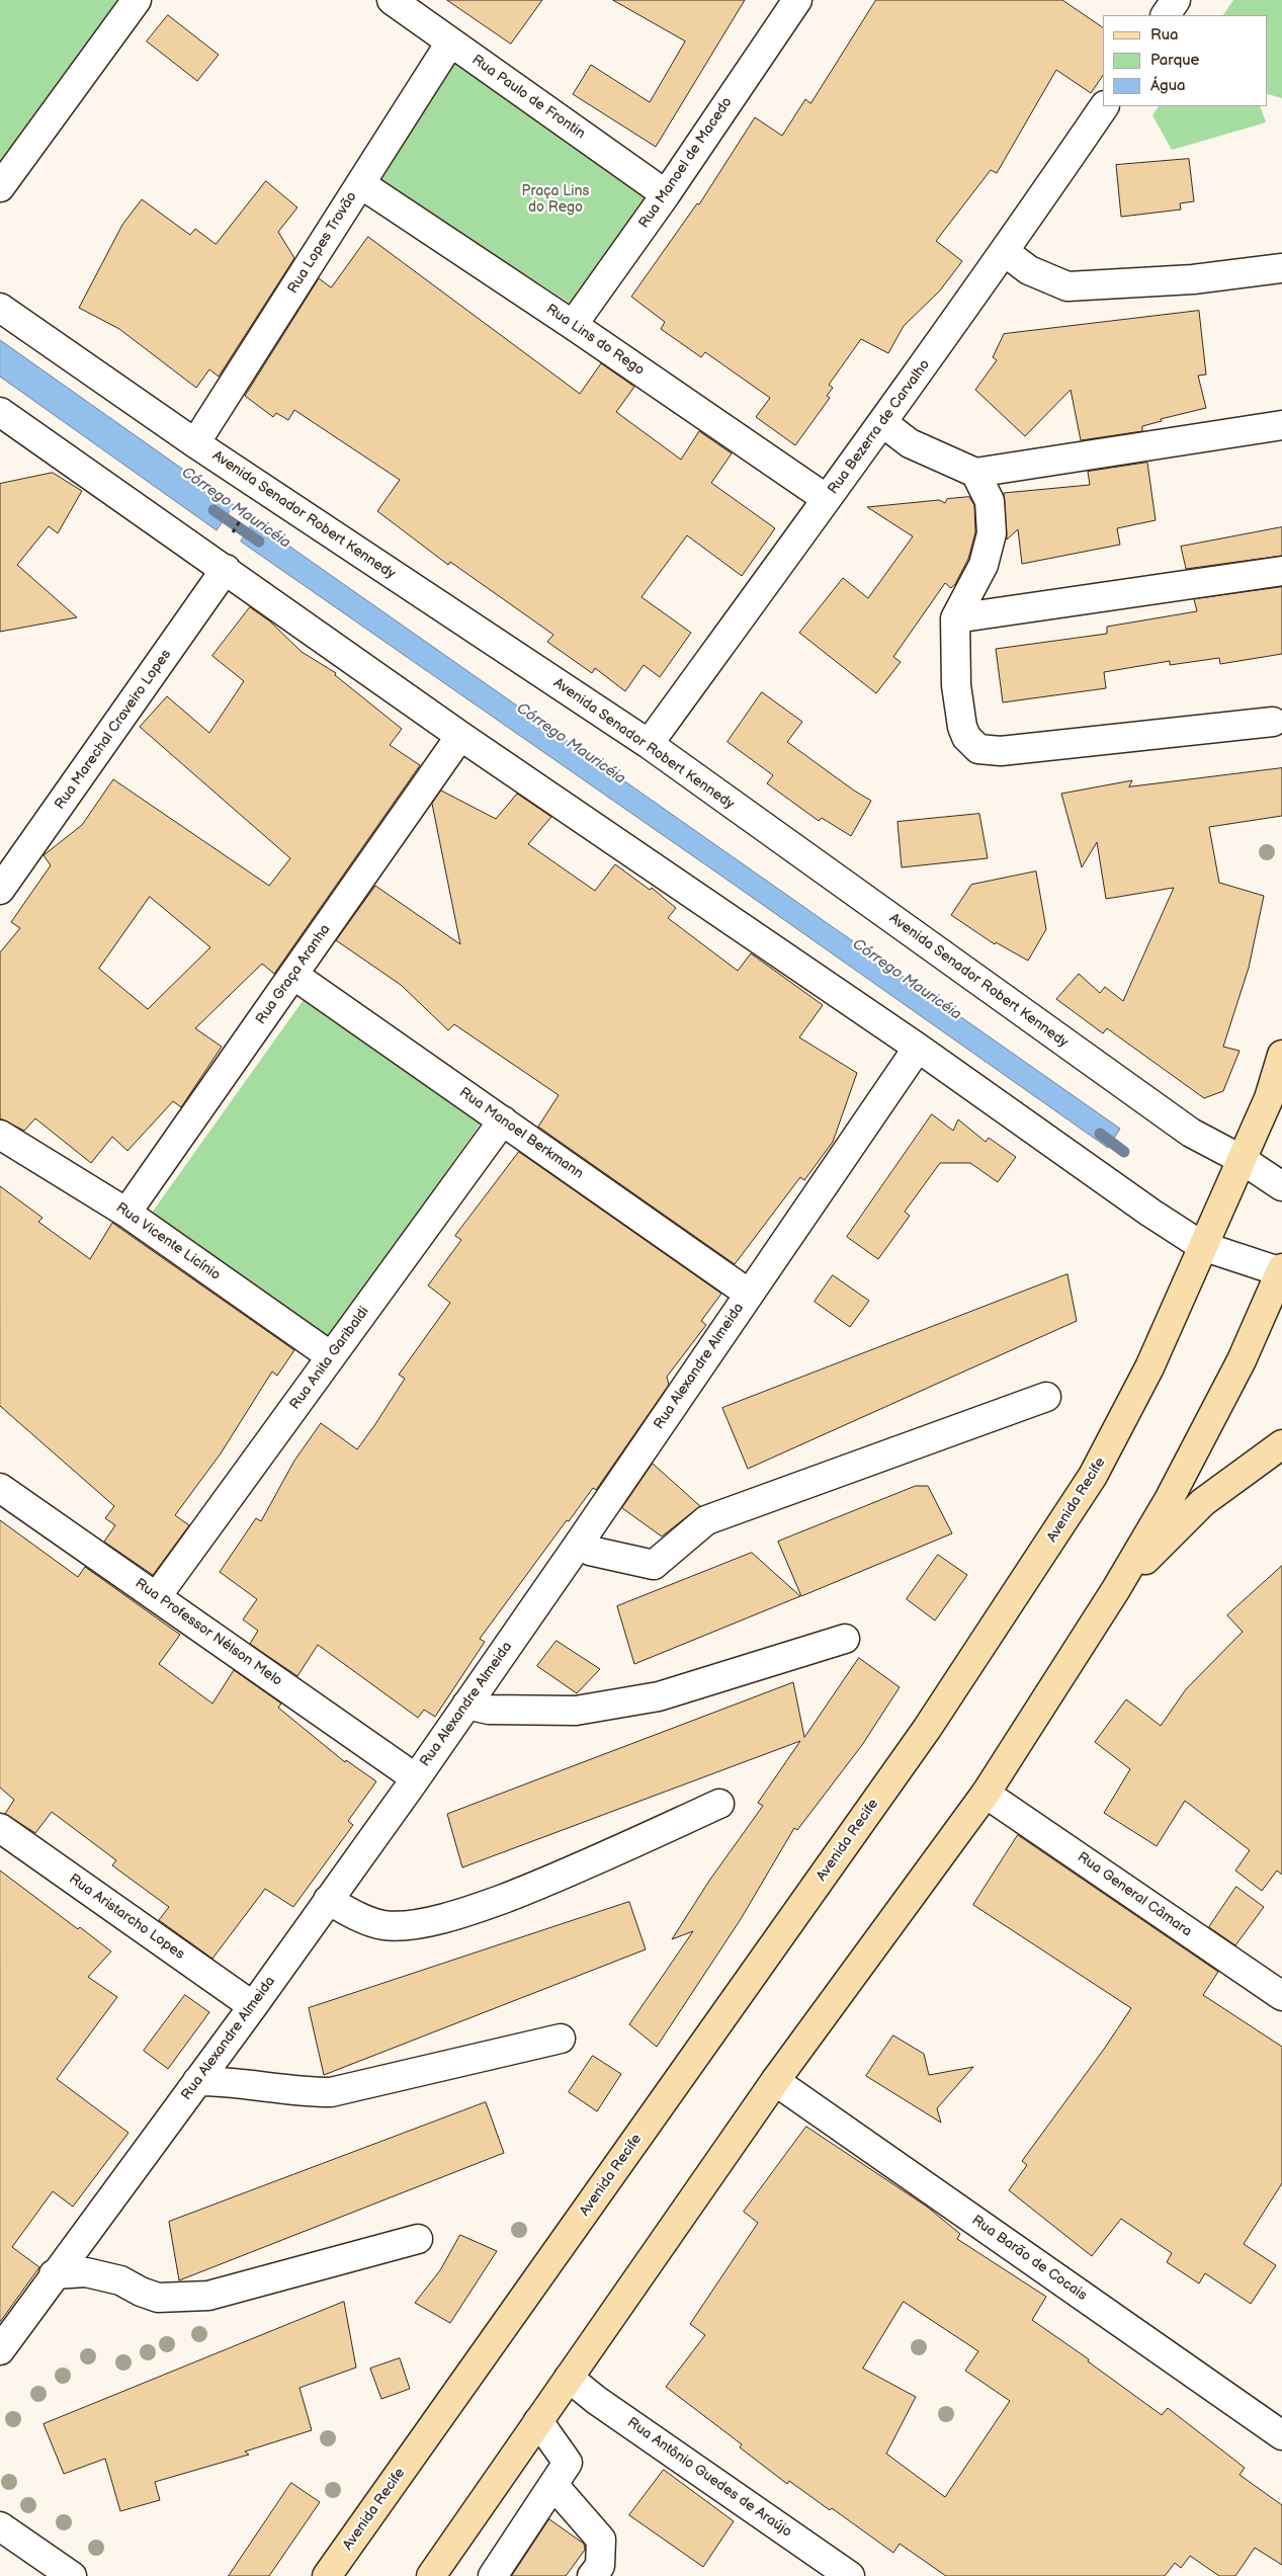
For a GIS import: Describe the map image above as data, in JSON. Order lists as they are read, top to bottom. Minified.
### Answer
{"streets":{"main road":["Avenida Recife"],"street":["Rua Paulo de Frontin","Rua Manoel de Macedo","Rua Lopes Trovão","Rua Lins do Rego","Rua Bezerra de Carvalho","Avenida Senador Robert Kennedy","Rua Marechal Craveiro Lopes","Rua Graça Aranha","Rua Manoel Berkmann","Rua Vicente Licínio","Rua Anita Garibaldi","Rua Alexandre Almeida","Rua Professor Nélson Melo","Rua General Câmara","Rua Aristarcho Lopes","Rua Barão de Cocais","Rua Antônio Guedes de Araújo"]},"crossings":[["Rua Paulo de Frontin","Rua Manoel de Macedo"],["Rua Paulo de Frontin","Rua Lopes Trovão"],["Rua Manoel de Macedo","Rua Lins do Rego"],["Rua Lopes Trovão","Rua Lins do Rego"],["Rua Lopes Trovão","Avenida Senador Robert Kennedy"],["Rua Lins do Rego","Rua Bezerra de Carvalho"],["Rua Bezerra de Carvalho","Avenida Senador Robert Kennedy"],["Avenida Senador Robert Kennedy","Avenida Recife"],["Rua Graça Aranha","Rua Manoel Berkmann"],["Rua Graça Aranha","Rua Vicente Licínio"],["Rua Manoel Berkmann","Rua Anita Garibaldi"],["Rua Manoel Berkmann","Rua Alexandre Almeida"],["Rua Vicente Licínio","Rua Anita Garibaldi"],["Rua Anita Garibaldi","Rua Professor Nélson Melo"],["Rua Alexandre Almeida","Rua Professor Nélson Melo"],["Rua Alexandre Almeida","Rua Aristarcho Lopes"]],"water":["Córrego Mauricéia"],"parks":["Praça Lins do Rego"],"legend":["Rua","Parque","Água"]}
